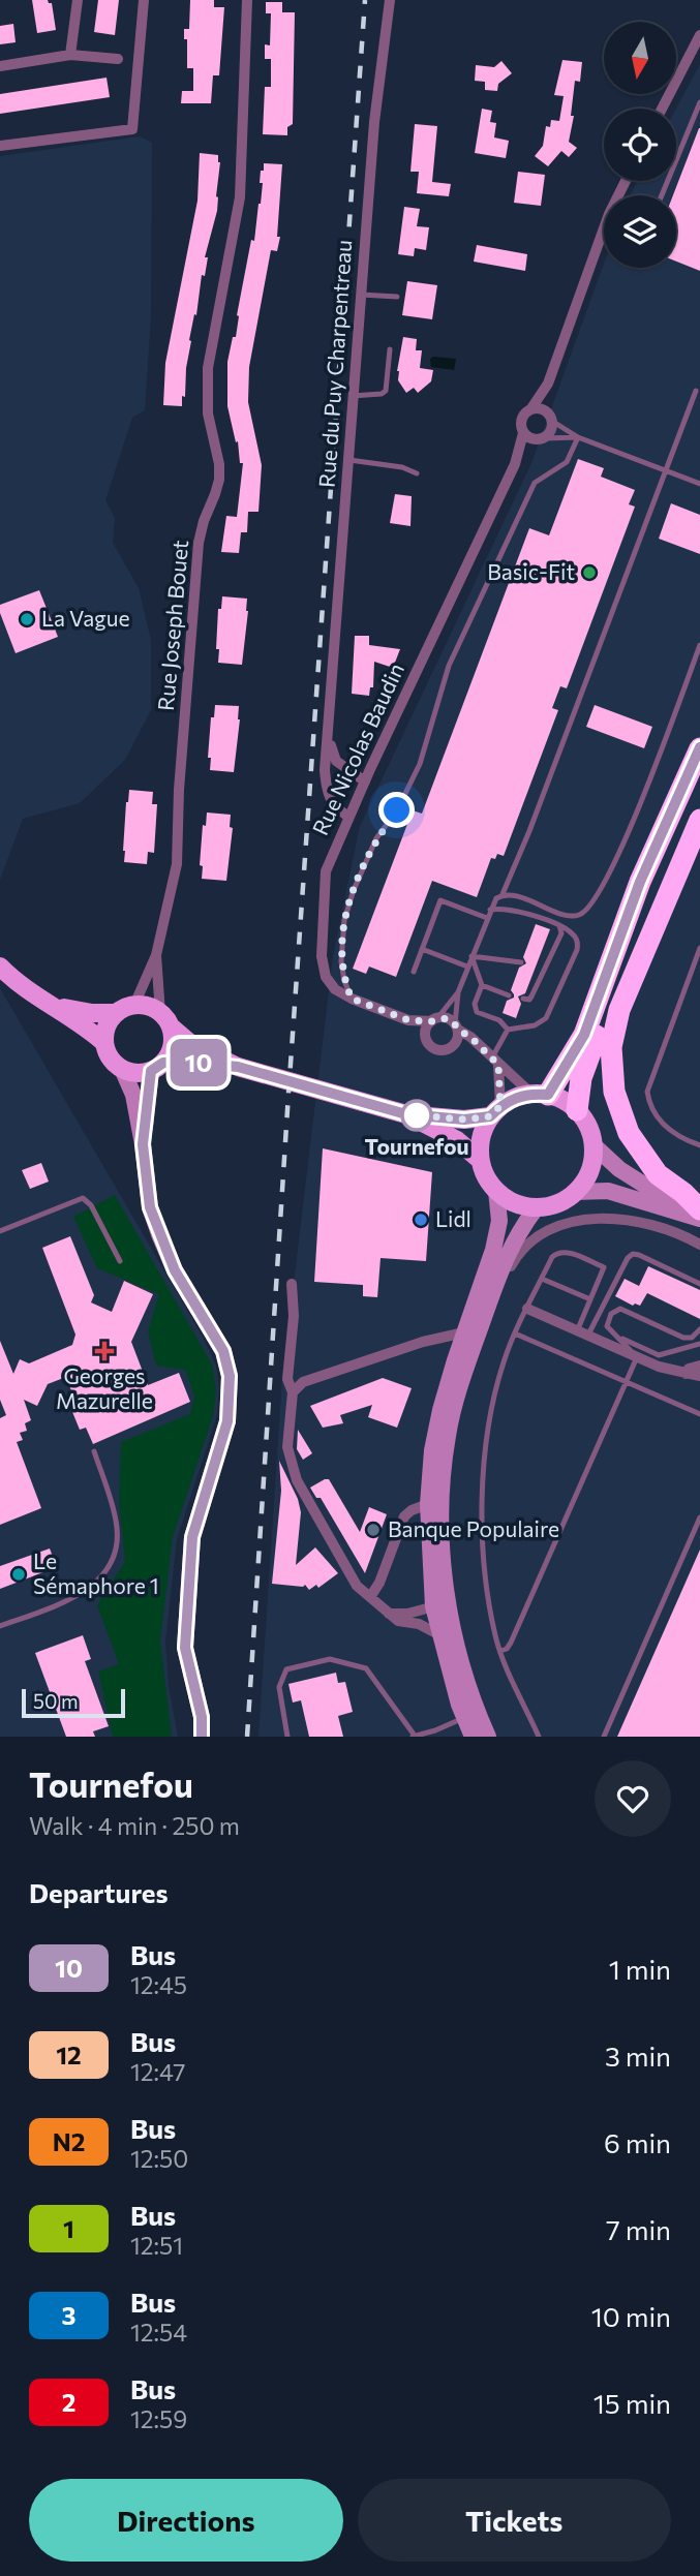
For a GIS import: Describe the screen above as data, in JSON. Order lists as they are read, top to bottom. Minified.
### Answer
{"streets":{"street":["Rue du Puy Charpentreau","Rue Joseph Bouet","Rue Nicolas Baudin"]},"crossings":[["Rue du Puy Charpentreau","Rue Nicolas Baudin"]],"places":{"other":["Basic-Fit","La Vague","Tournefou","Lidl","Banque Populaire","Le Sémaphore 1"],"health":["Georges Mazurelle"]},"lines":["bus line 10"],"scale_bar":"50 m","north":"bottom","page":{"on_map":"10","scale":"50 m","heading":[["Tournefou","Walk · 4 min · 250 m"],"Departures"],"list":[{"mark":"10","name":"Bus","note":"12:45","value":"1 min"},{"mark":"12","name":"Bus","note":"12:47","value":"3 min"},{"mark":"N2","name":"Bus","note":"12:50","value":"6 min"},{"mark":"1","name":"Bus","note":"12:51","value":"7 min"},{"mark":"3","name":"Bus","note":"12:54","value":"10 min"},{"mark":"2","name":"Bus","note":"12:59","value":"15 min"}],"buttons":["Directions","Tickets"]}}
